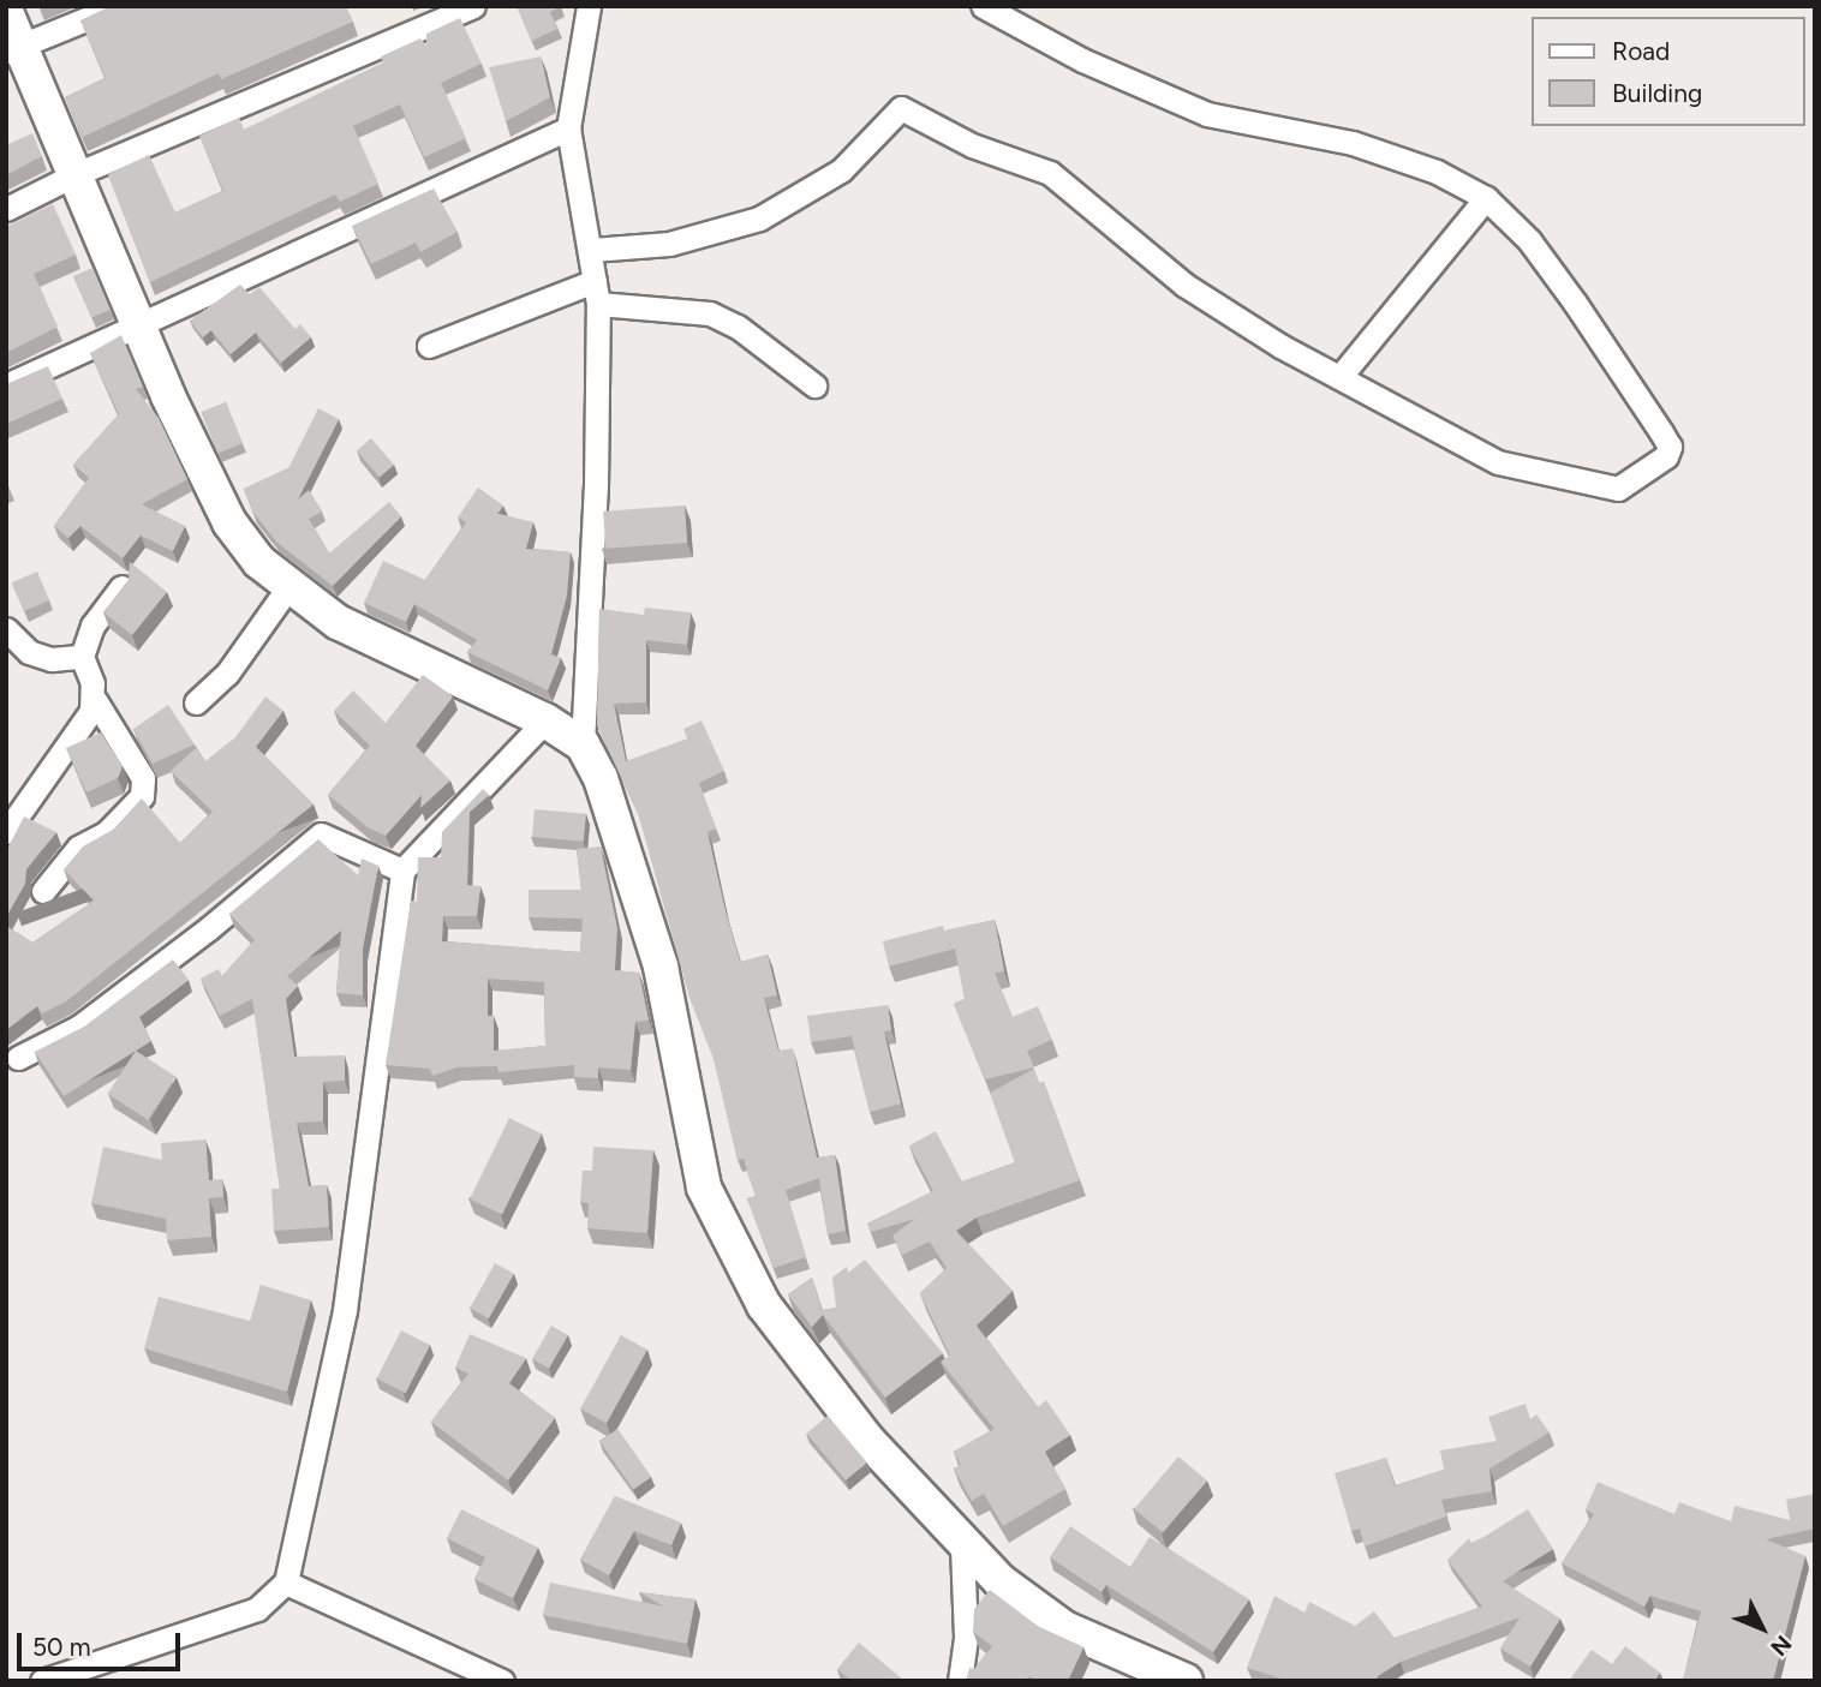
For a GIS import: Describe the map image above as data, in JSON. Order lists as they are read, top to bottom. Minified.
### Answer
{"legend":["Road","Building"],"scale_bar":"50 m","north":"bottom right"}
